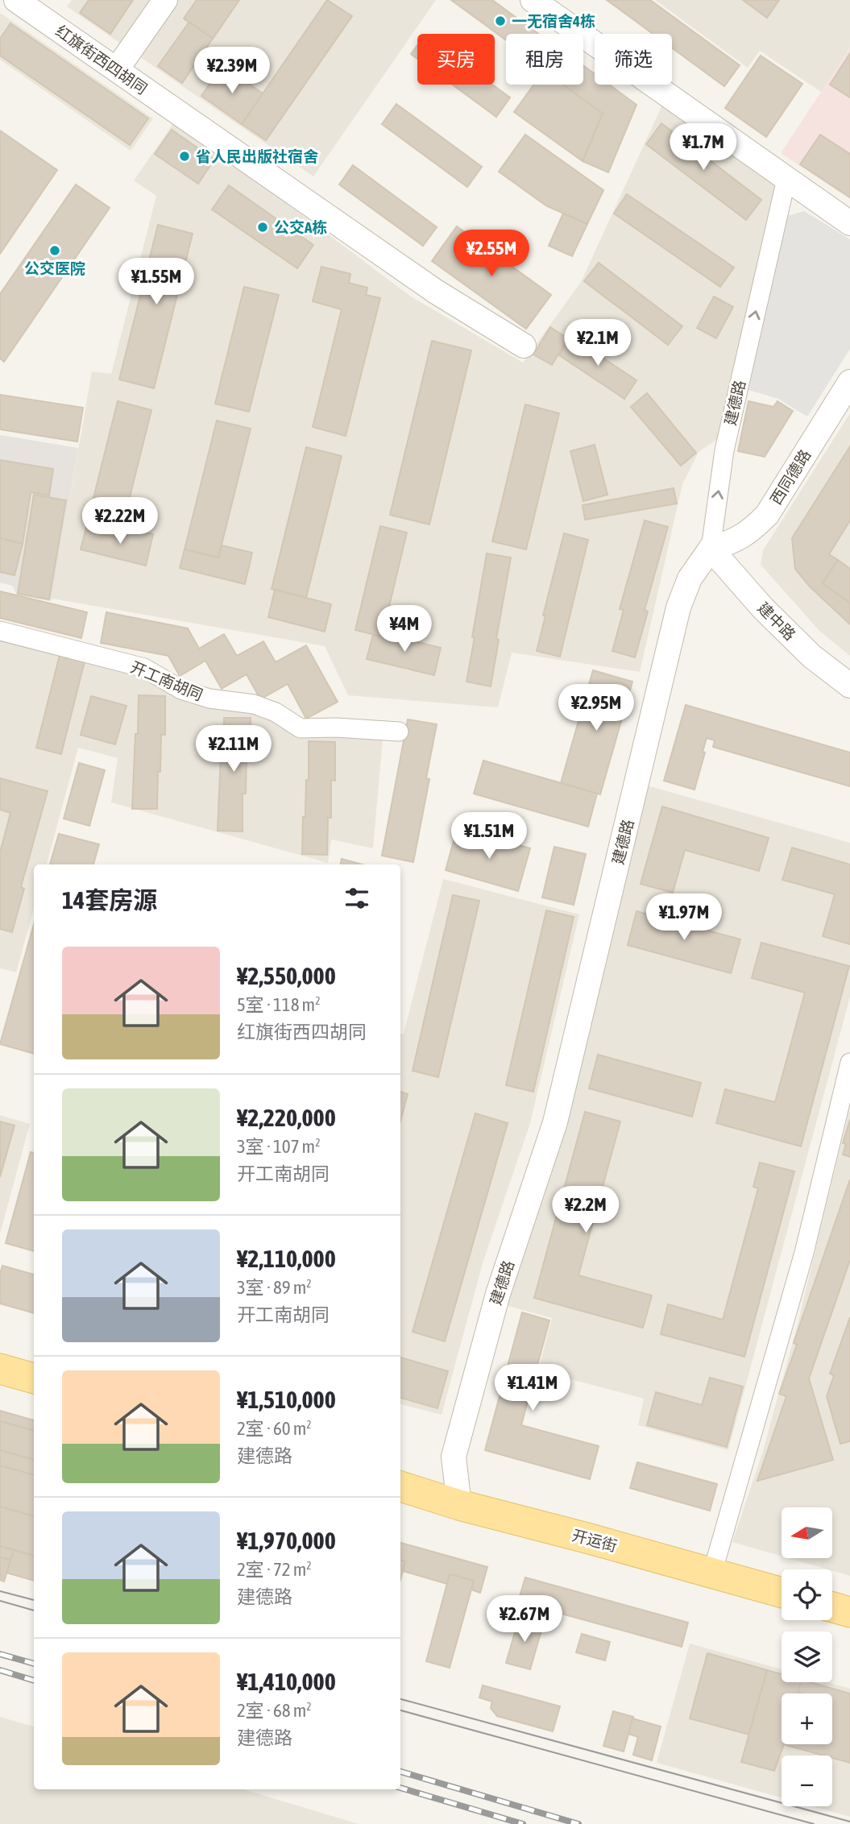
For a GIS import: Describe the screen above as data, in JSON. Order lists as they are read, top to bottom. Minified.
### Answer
{"streets":{"main road":["开运街"],"street":["红旗街西四胡同","建德路","西同德路","建中路","开工南胡同"]},"crossings":[["建德路","西同德路"],["建德路","建中路"],["建德路","开运街"],["西同德路","建中路"]],"places":["一无宿舍4栋","省人民出版社宿舍","公交A栋","公交医院"],"north":"left","page":{"chip":["买房","租房","筛选"],"price":["¥2.39M","¥1.7M","¥2.55M","¥1.55M","¥2.1M","¥2.22M","¥4M","¥2.95M","¥2.11M","¥1.51M","¥1.97M","¥2.2M","¥1.41M","¥2.67M"],"heading":"14套房源","list":[{"name":"¥2,550,000","note":"5室 · 118 m² · 红旗街西四胡同"},{"name":"¥2,220,000","note":"3室 · 107 m² · 开工南胡同"},{"name":"¥2,110,000","note":"3室 · 89 m² · 开工南胡同"},{"name":"¥1,510,000","note":"2室 · 60 m² · 建德路"},{"name":"¥1,970,000","note":"2室 · 72 m² · 建德路"},{"name":"¥1,410,000","note":"2室 · 68 m² · 建德路"}],"map_buttons":["+","−"]}}
